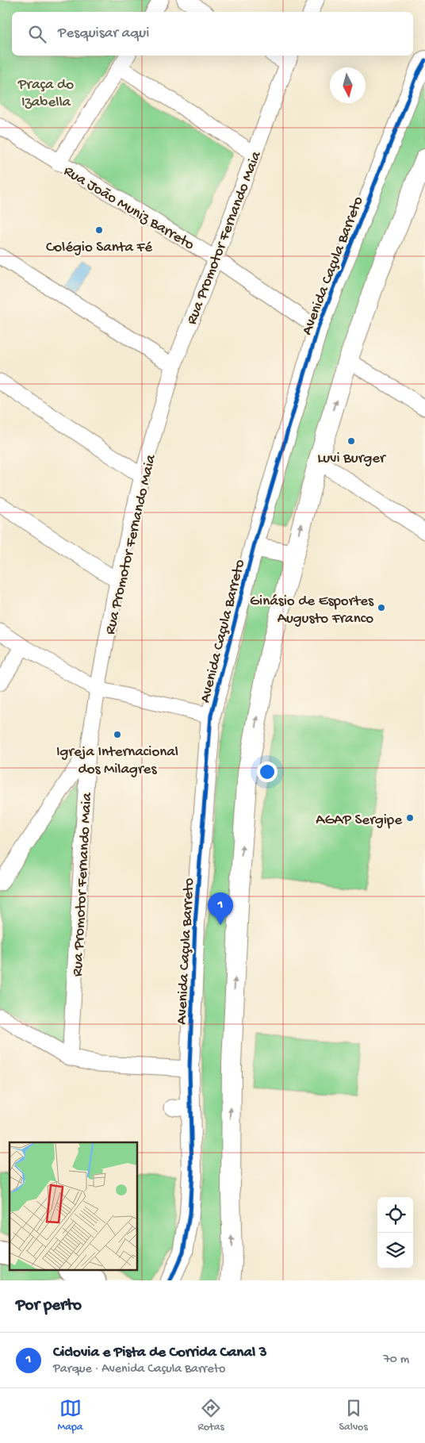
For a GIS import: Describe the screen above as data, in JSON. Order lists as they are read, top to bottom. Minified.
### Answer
{"streets":{"street":["Rua João Muniz Barreto","Rua Promotor Fernando Maia","Avenida Caçula Barreto"]},"crossings":[["Rua João Muniz Barreto","Rua Promotor Fernando Maia"],["Rua João Muniz Barreto","Avenida Caçula Barreto"]],"parks":["Praça do Izabella"],"places":["Colégio Santa Fé","Luvi Burger","Ginásio de Esportes Augusto Franco","Igreja Internacional dos Milagres","AGAP Sergipe"],"north":"bottom","page":{"search":"Pesquisar aqui","pins":"1","heading":"Por perto","list":[{"mark":"1","name":"Ciclovia e Pista de Corrida Canal 3","note":"Parque · Avenida Caçula Barreto","value":"70 m"}],"nav":["Mapa","Rotas","Salvos"]}}
